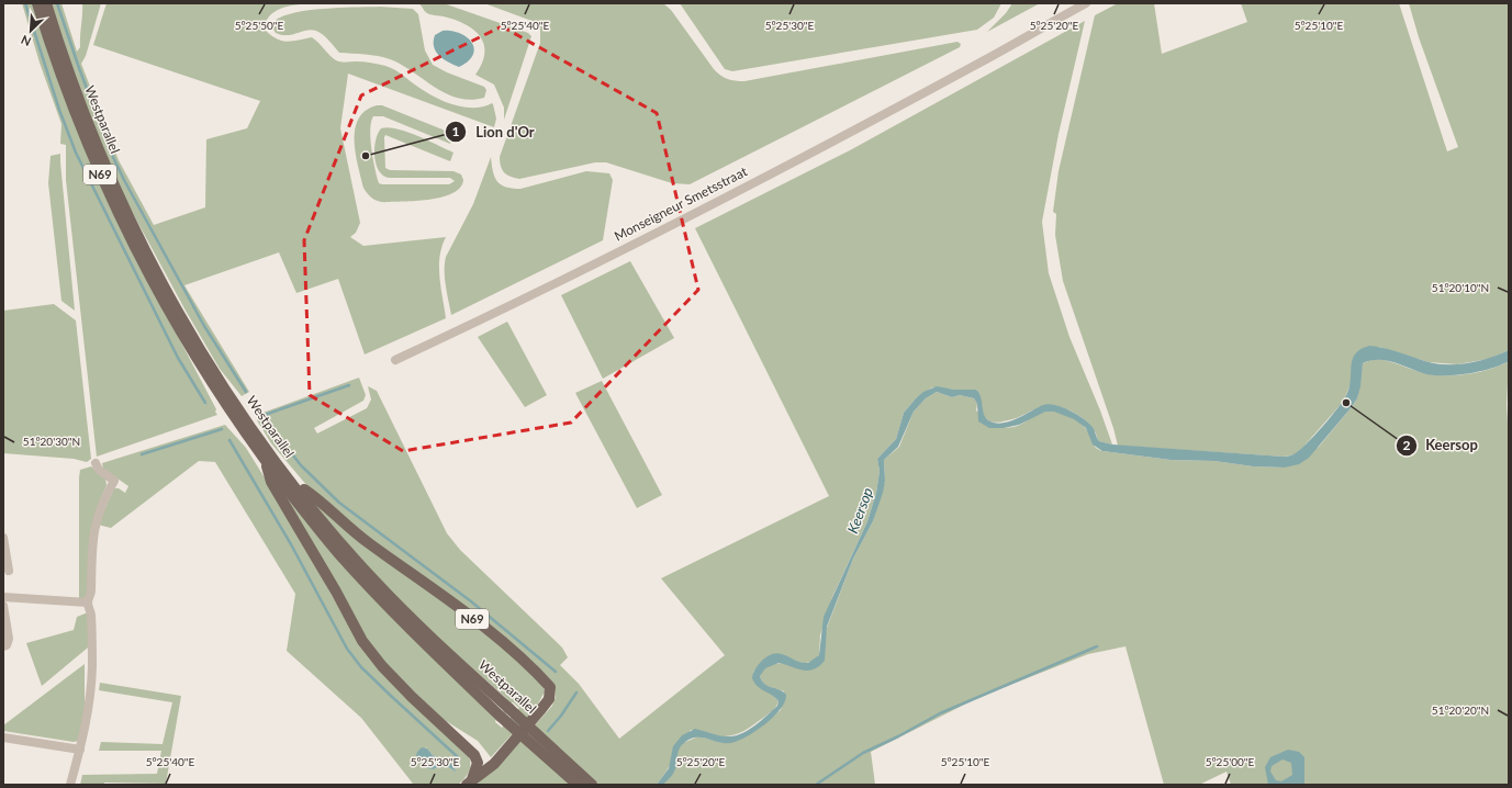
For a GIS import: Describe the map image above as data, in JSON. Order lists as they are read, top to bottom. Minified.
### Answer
{"streets":{"main road":["Westparallel","N69"],"street":["Monseigneur Smetsstraat"]},"crossings":[["Westparallel","N69"]],"water":["Keersop"],"places":["Lion d'Or","Keersop"],"north":"bottom left","coordinates":["5°25'50\"E","5°25'40\"E","5°25'30\"E","5°25'20\"E","5°25'10\"E","51°20'10\"N","51°20'30\"N","51°20'20\"N","5°25'00\"E"]}
